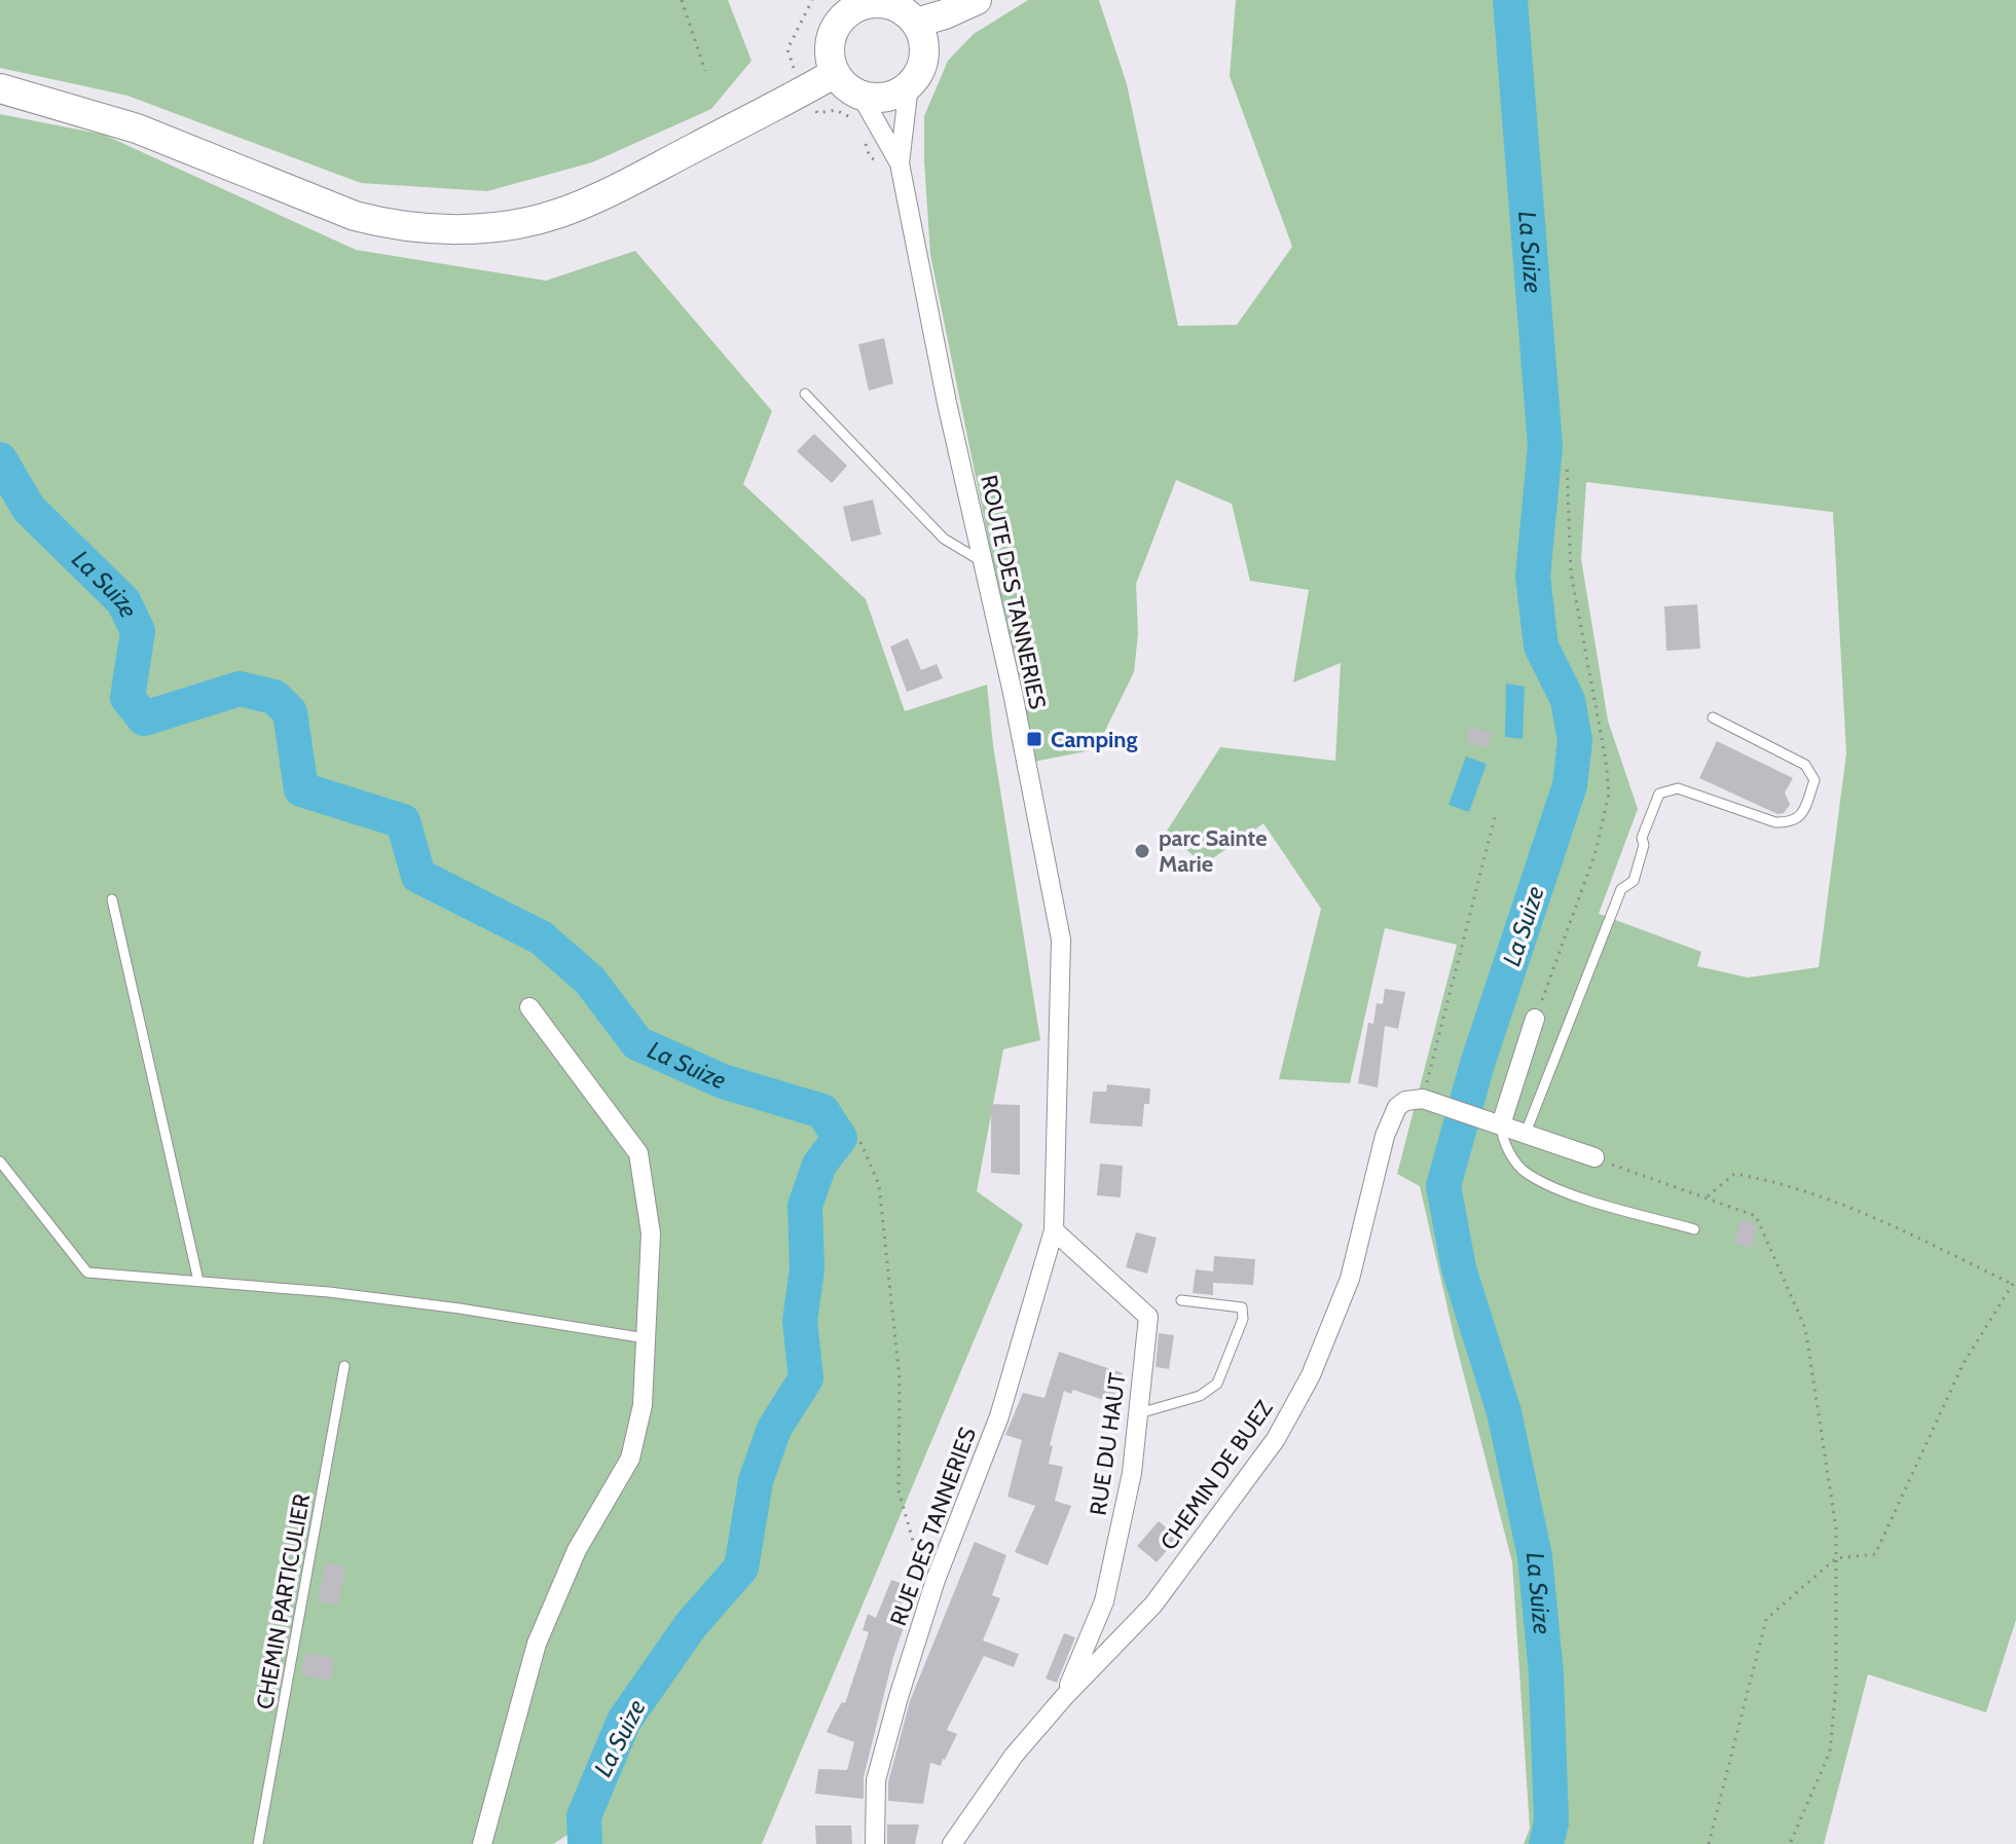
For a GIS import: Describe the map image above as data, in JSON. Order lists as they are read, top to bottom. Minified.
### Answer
{"streets":{"street":["ROUTE DES TANNERIES","RUE DU HAUT","CHEMIN DE BUEZ","RUE DES TANNERIES"],"lane":["CHEMIN PARTICULIER"]},"crossings":[["ROUTE DES TANNERIES","RUE DU HAUT"],["ROUTE DES TANNERIES","RUE DES TANNERIES"],["RUE DU HAUT","CHEMIN DE BUEZ"],["RUE DU HAUT","RUE DES TANNERIES"]],"water":["La Suize"],"places":{"transit":["Camping"],"other":["parc Sainte Marie"]}}
